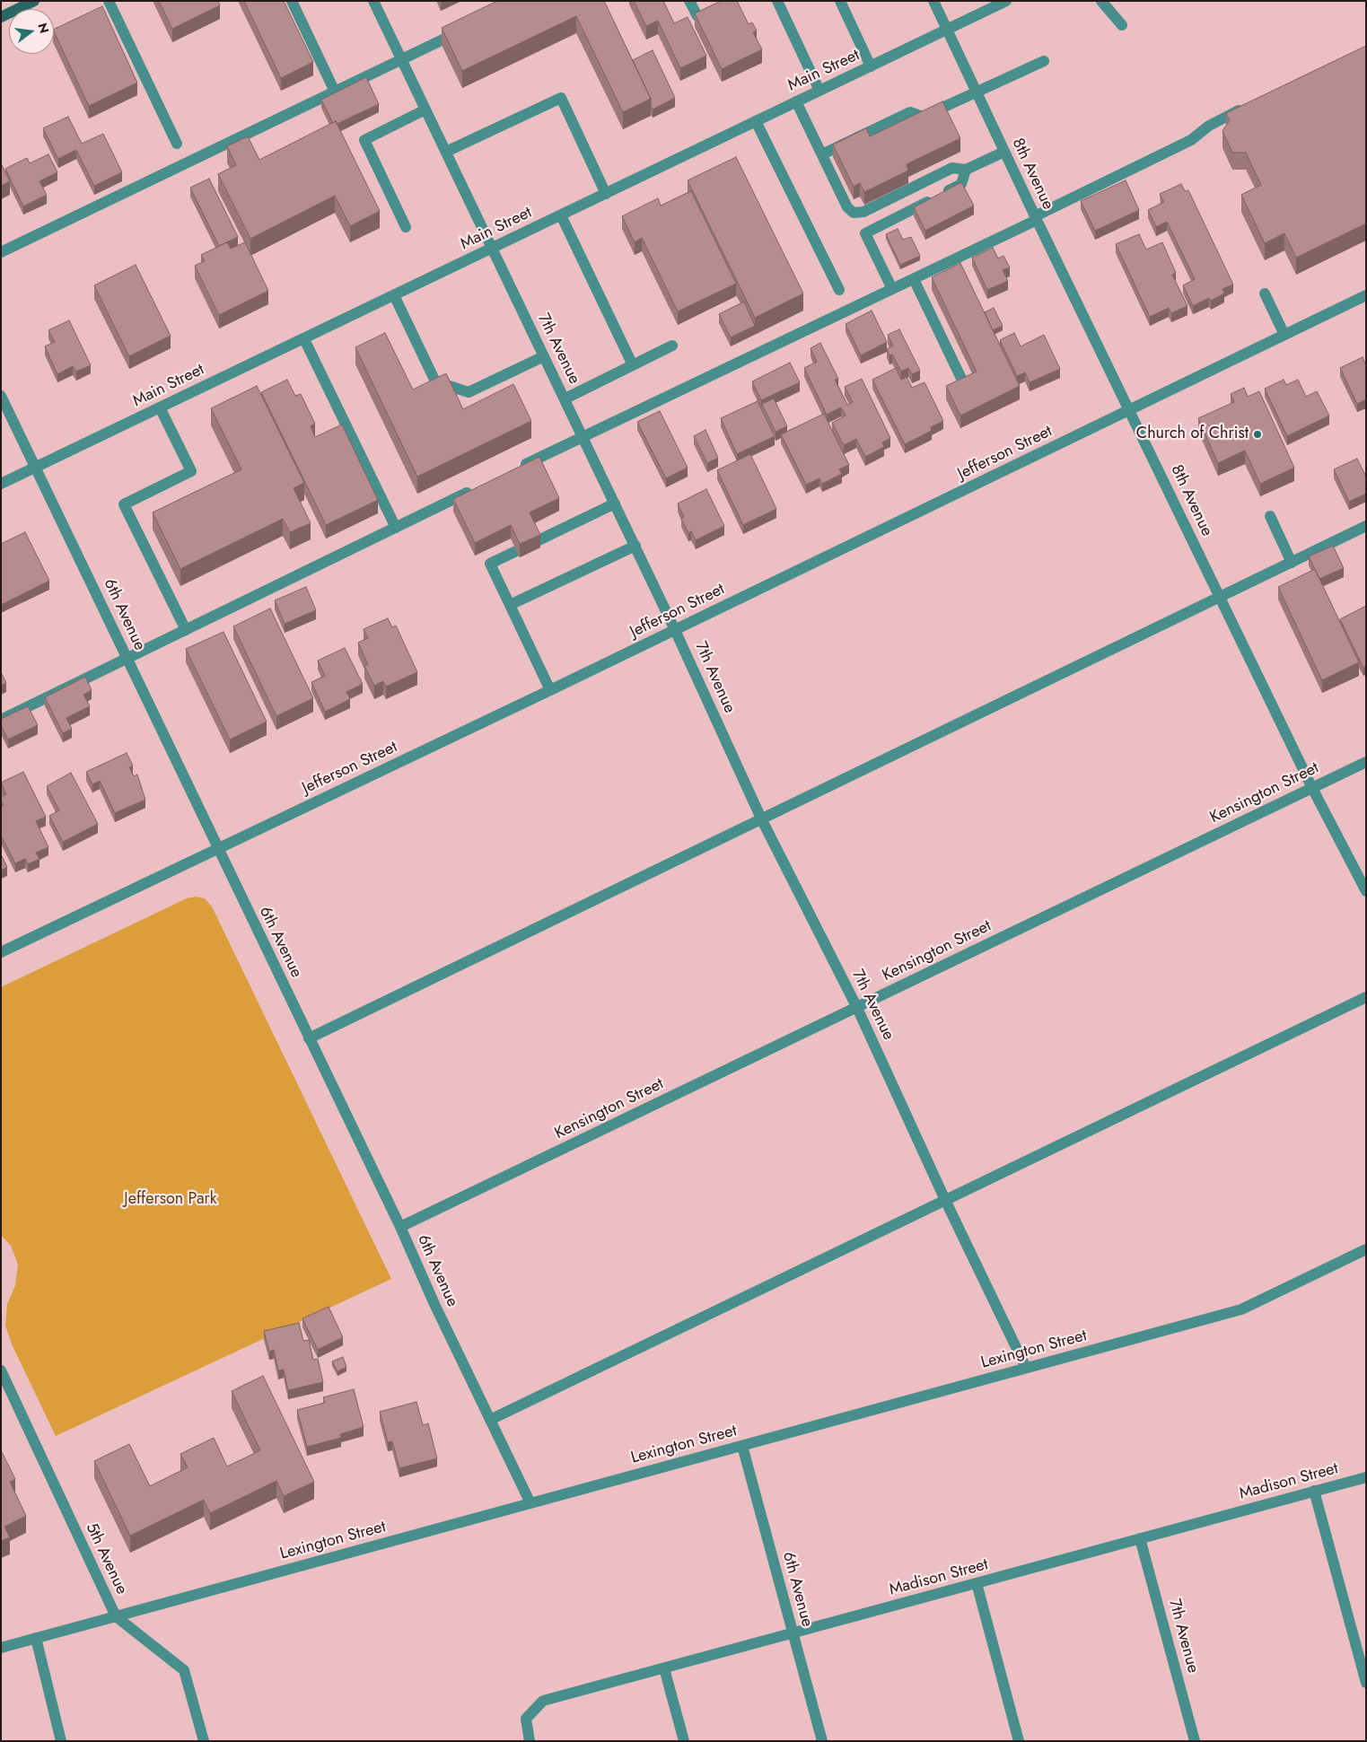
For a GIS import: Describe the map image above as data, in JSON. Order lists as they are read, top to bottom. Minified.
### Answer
{"streets":{"street":["Main Street","8th Avenue","7th Avenue","Jefferson Street","6th Avenue","Kensington Street","Lexington Street","Madison Street","5th Avenue"]},"crossings":[["Main Street","8th Avenue"],["Main Street","7th Avenue"],["Main Street","6th Avenue"],["8th Avenue","Jefferson Street"],["8th Avenue","Kensington Street"],["7th Avenue","Jefferson Street"],["7th Avenue","Kensington Street"],["7th Avenue","Lexington Street"],["7th Avenue","Madison Street"],["Jefferson Street","6th Avenue"],["6th Avenue","Kensington Street"],["6th Avenue","Lexington Street"],["6th Avenue","Madison Street"],["Lexington Street","5th Avenue"]],"parks":["Jefferson Park"],"places":["Church of Christ"],"north":"right"}
